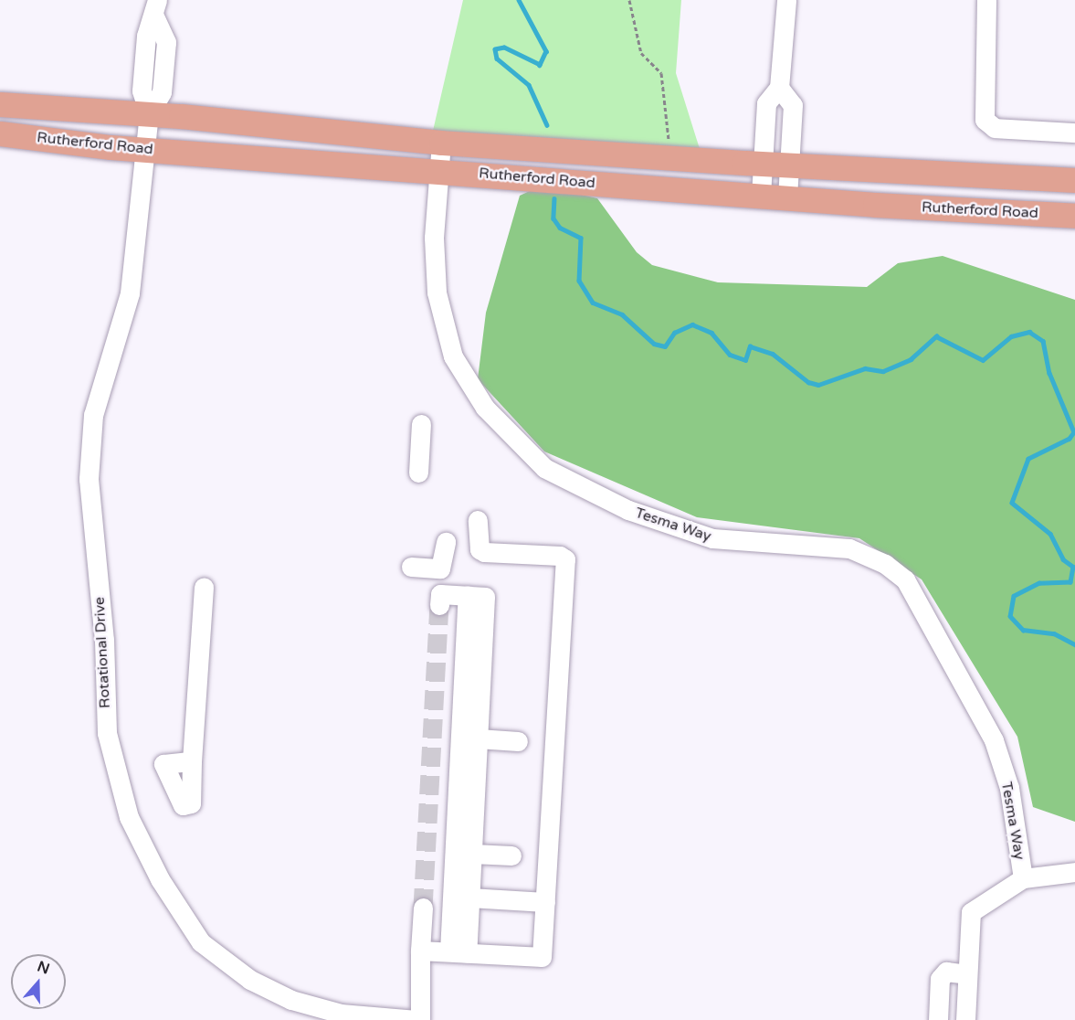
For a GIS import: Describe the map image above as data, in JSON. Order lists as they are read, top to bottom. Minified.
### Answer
{"streets":{"main road":["Rutherford Road"],"street":["Tesma Way","Rotational Drive"]},"crossings":[["Rutherford Road","Tesma Way"],["Rutherford Road","Rotational Drive"]],"north":"top"}
